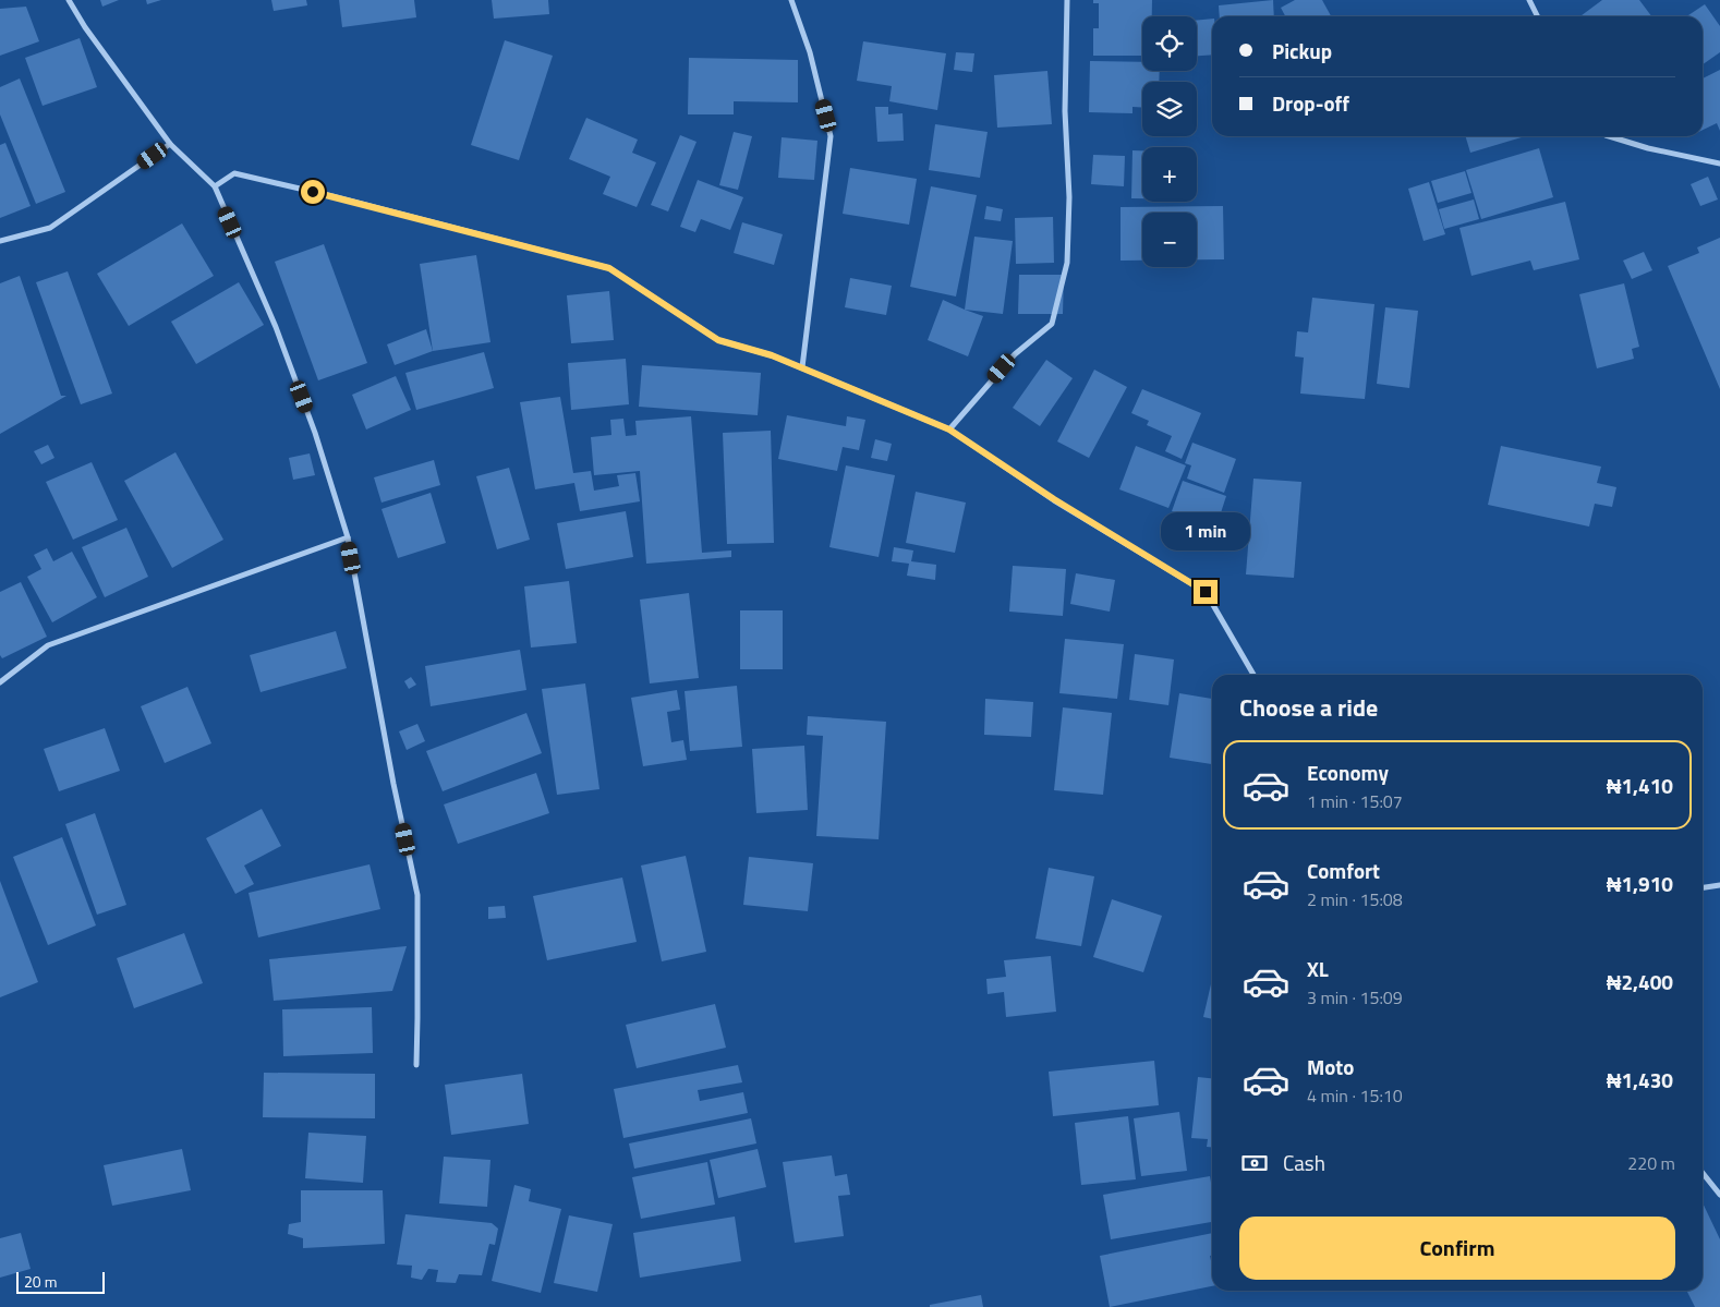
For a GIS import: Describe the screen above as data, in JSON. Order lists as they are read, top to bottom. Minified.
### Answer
{"scale_bar":"20 m","page":{"map_buttons":["+","−"],"banner":["Pickup","Drop-off"],"bubble":"1 min","heading":"Choose a ride","list":[{"name":"Economy","note":"1 min · 15:07","value":"₦1,410"},{"name":"Comfort","note":"2 min · 15:08","value":"₦1,910"},{"name":"XL","note":"3 min · 15:09","value":"₦2,400"},{"name":"Moto","note":"4 min · 15:10","value":"₦1,430"}],"pay":["Cash","220 m"],"buttons":"Confirm","scale":"20 m"}}
